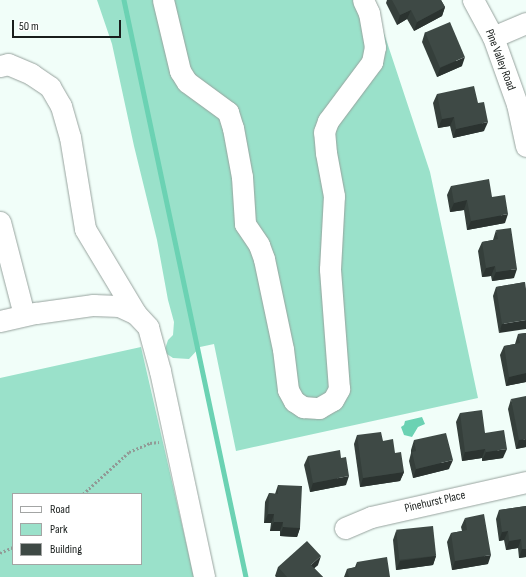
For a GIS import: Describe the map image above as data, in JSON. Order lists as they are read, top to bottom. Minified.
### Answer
{"streets":{"street":["Pine Valley Road","Pinehurst Place"]},"legend":["Road","Park","Building"],"scale_bar":"50 m"}
